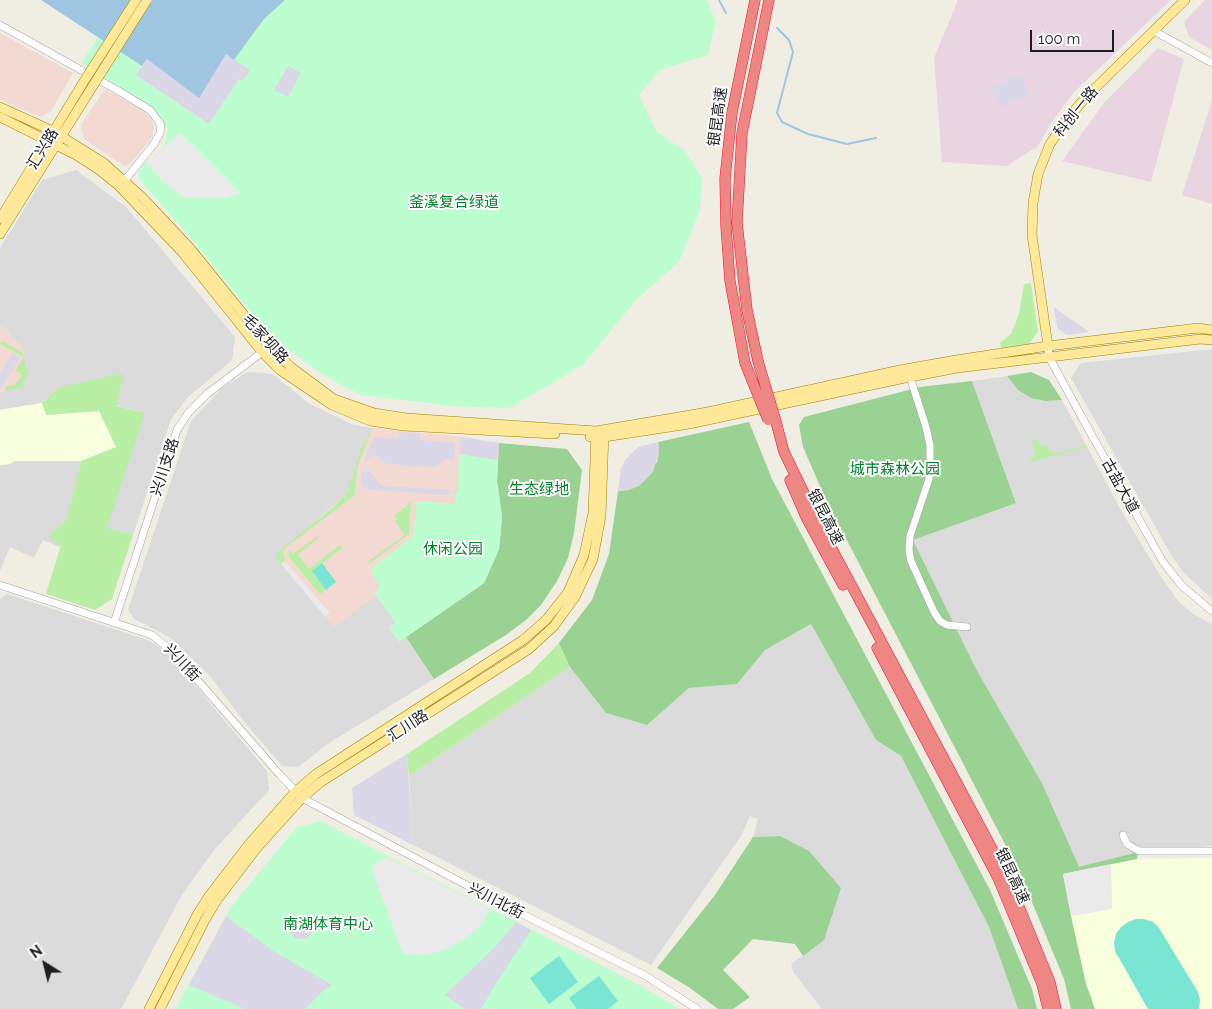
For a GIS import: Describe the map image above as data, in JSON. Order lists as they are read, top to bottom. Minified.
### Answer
{"streets":{"highway":["银昆高速"],"main road":["科创一路","汇兴路","毛家坝路","汇川路"],"street":["兴川支路","古盐大道","兴川街","兴川北街"]},"crossings":[["科创一路","古盐大道"],["汇兴路","毛家坝路"],["毛家坝路","兴川支路"],["毛家坝路","汇川路"],["兴川支路","兴川街"],["兴川街","汇川路"],["兴川街","兴川北街"],["汇川路","兴川北街"]],"parks":["釜溪复合绿道","城市森林公园","生态绿地","休闲公园","南湖体育中心"],"scale_bar":"100 m","north":"top left"}
